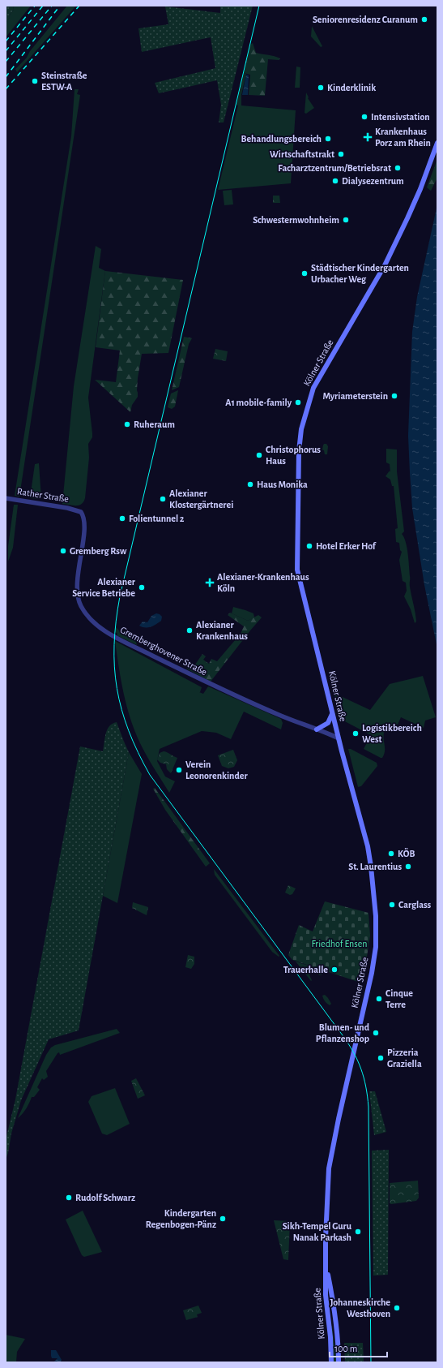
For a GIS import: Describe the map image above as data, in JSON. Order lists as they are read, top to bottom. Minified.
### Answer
{"streets":{"main road":["Kölner Straße"],"street":["Rather Straße","Gremberghovener Straße"]},"crossings":[["Kölner Straße","Gremberghovener Straße"],["Rather Straße","Gremberghovener Straße"]],"parks":["Friedhof Ensen"],"places":{"other":["Seniorenresidenz Curanum","Steinstraße ESTW-A","Kinderklinik","Intensivstation","Behandlungsbereich","Wirtschaftstrakt","Facharztzentrum/Betriebsrat","Dialysezentrum","Schwesternwohnheim","Städtischer Kindergarten Urbacher Weg","Myriameterstein","A1 mobile-family","Ruheraum","Christophorus Haus","Haus Monika","Alexianer Klostergärtnerei","Folientunnel 2","Hotel Erker Hof","Gremberg Rsw","Alexianer Service Betriebe","Alexianer Krankenhaus","Logistikbereich West","Verein Leonorenkinder","KÖB","St. Laurentius","Carglass","Trauerhalle","Cinque Terre","Blumen- und Pflanzenshop","Pizzeria Graziella","Rudolf Schwarz","Kindergarten Regenbogen-Pänz","Sikh-Tempel Guru Nanak Parkash","Johanneskirche Westhoven"],"health":["Krankenhaus Porz am Rhein","Alexianer-Krankenhaus Köln"]},"scale_bar":"100 m"}
